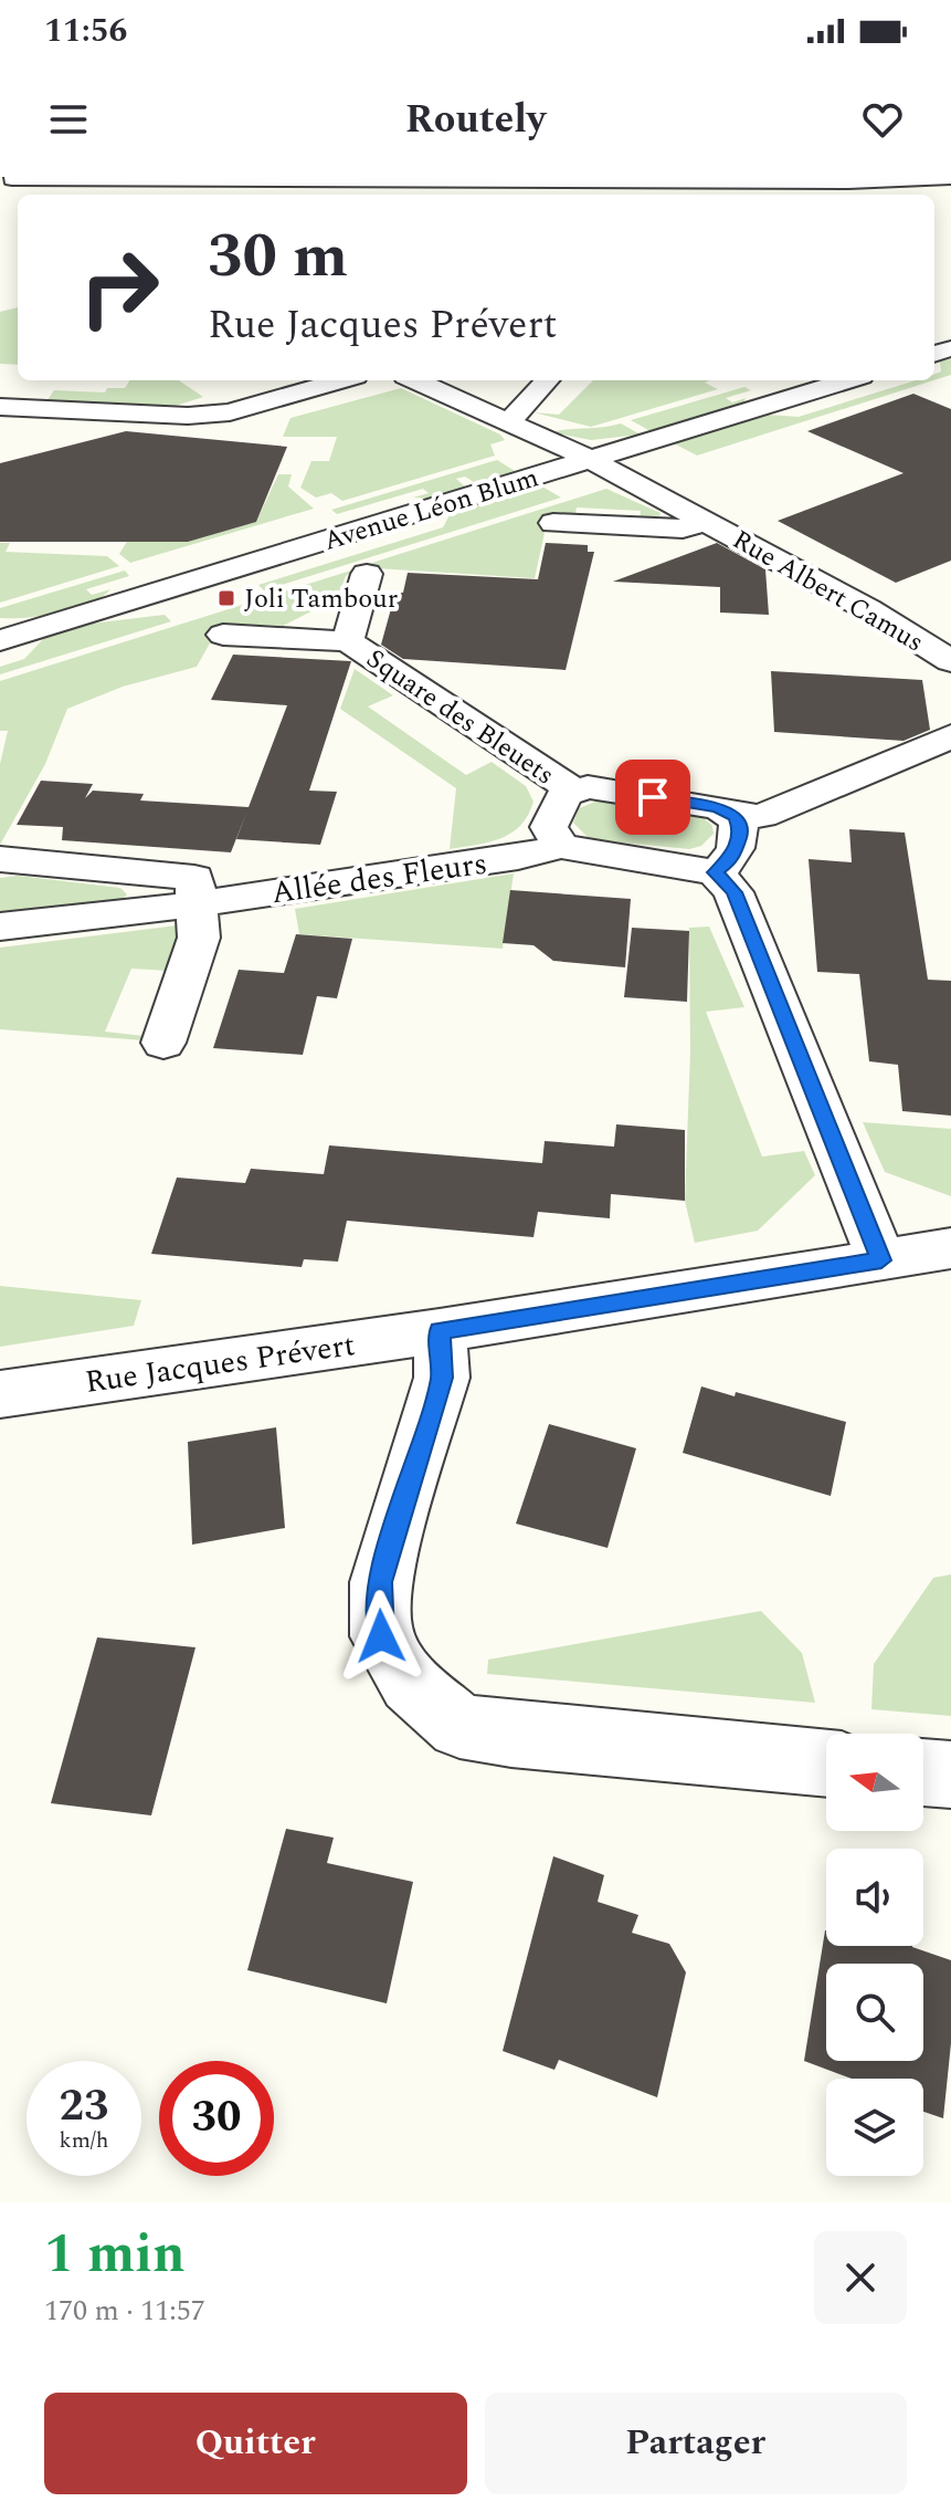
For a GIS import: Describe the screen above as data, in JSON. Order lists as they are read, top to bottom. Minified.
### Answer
{"streets":{"street":["Avenue Léon Blum","Rue Albert Camus","Square des Bleuets","Allée des Fleurs","Rue Jacques Prévert"]},"crossings":[["Avenue Léon Blum","Rue Albert Camus"]],"places":{"transit":["Joli Tambour"]},"north":"left","page":{"status":"11:56","header":"Routely","turn":["30 m","Rue Jacques Prévert"],"speed":"23 km/h","limit":"30","heading":["1 min","170 m · 11:57"],"buttons":["Quitter","Partager"]}}
